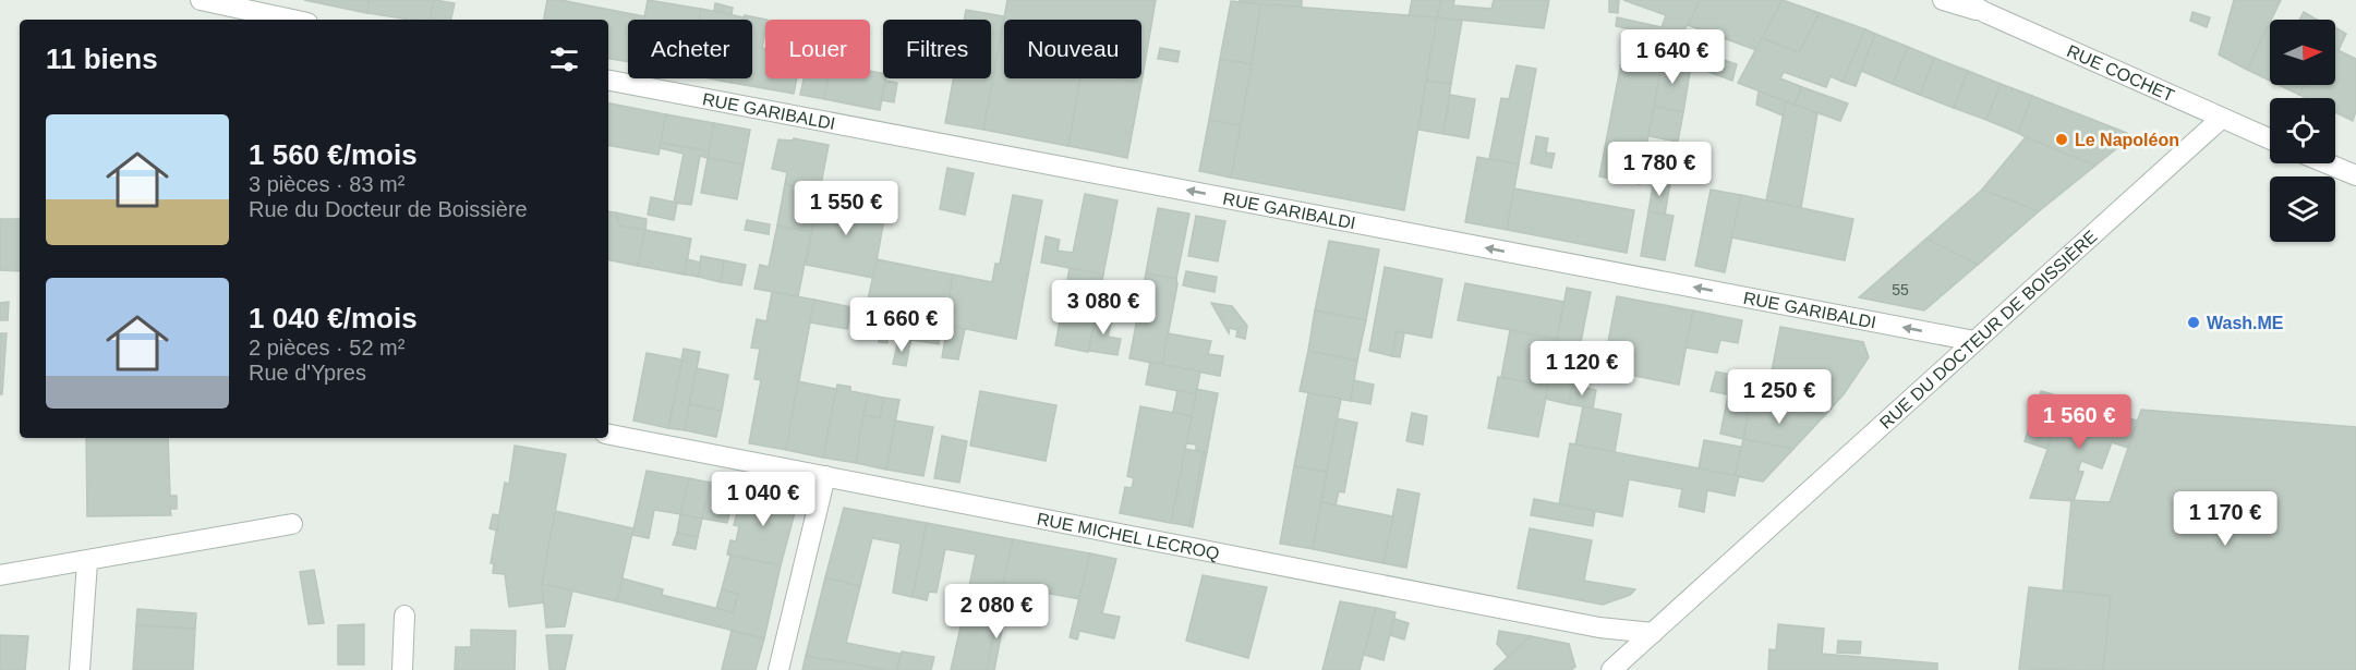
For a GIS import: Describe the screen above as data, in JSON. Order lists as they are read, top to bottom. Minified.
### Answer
{"streets":{"street":["RUE COCHET","RUE GARIBALDI","RUE DU DOCTEUR DE BOISSIÈRE","RUE MICHEL LECROQ"]},"crossings":[["RUE COCHET","RUE DU DOCTEUR DE BOISSIÈRE"],["RUE GARIBALDI","RUE DU DOCTEUR DE BOISSIÈRE"],["RUE DU DOCTEUR DE BOISSIÈRE","RUE MICHEL LECROQ"]],"one_way":["RUE GARIBALDI"],"places":["Le Napoléon","Wash.ME"],"house_numbers":["55"],"north":"right","page":{"chip":["Acheter","Louer","Filtres","Nouveau"],"heading":"11 biens","price":["1 640 €","1 780 €","1 550 €","3 080 €","1 660 €","1 120 €","1 250 €","1 560 €","1 040 €","1 170 €","2 080 €"],"list":[{"name":"1 560 €/mois","note":"3 pièces · 83 m² · Rue du Docteur de Boissière"},{"name":"1 040 €/mois","note":"2 pièces · 52 m² · Rue d'Ypres"}]}}
